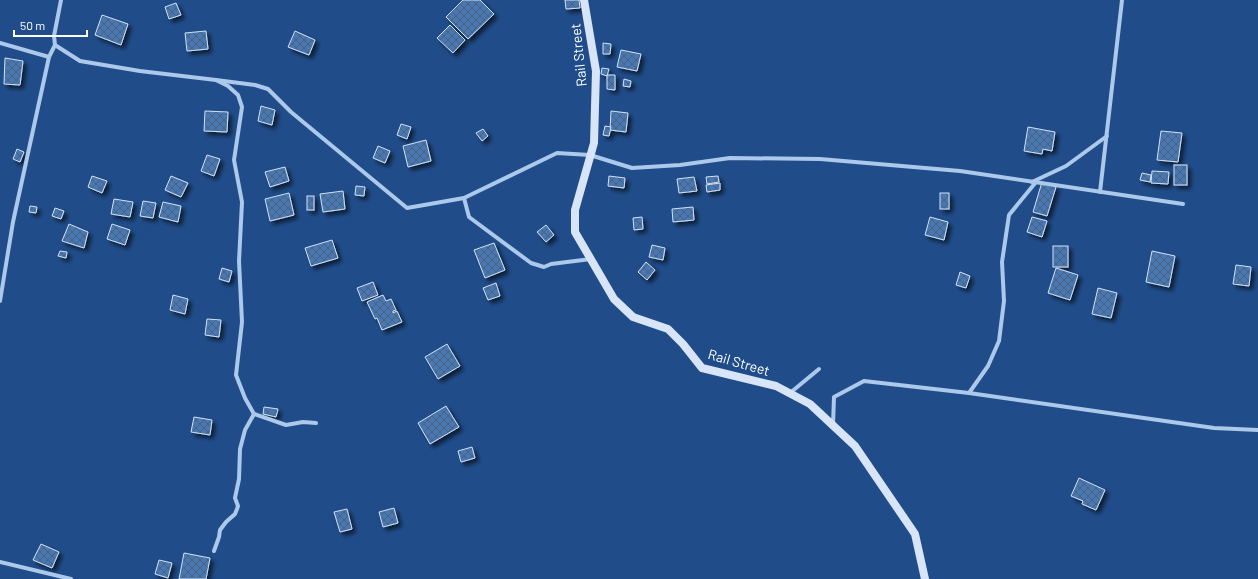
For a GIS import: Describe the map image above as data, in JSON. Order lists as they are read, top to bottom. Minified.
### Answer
{"streets":{"street":["Rail Street"]},"scale_bar":"50 m"}
